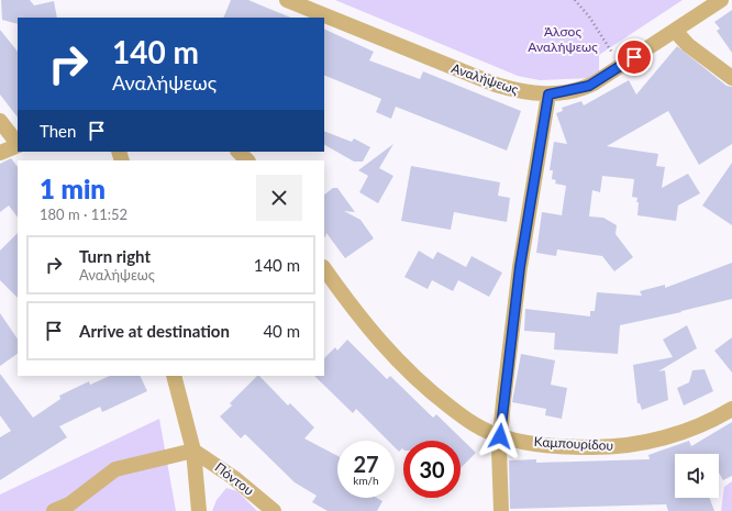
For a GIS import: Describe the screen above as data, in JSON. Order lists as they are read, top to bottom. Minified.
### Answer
{"streets":{"street":["Αναλήψεως","Καμπουρίδου","Πόντου"]},"parks":["Άλσος Αναλήψεως"],"page":{"turn":["140 m","Αναλήψεως"],"then":"Then","heading":["1 min","180 m · 11:52"],"list":[{"name":"Turn right","note":"Αναλήψεως","value":"140 m"},{"name":"Arrive at destination","value":"40 m"}],"speed":"27 km/h","limit":"30"}}
